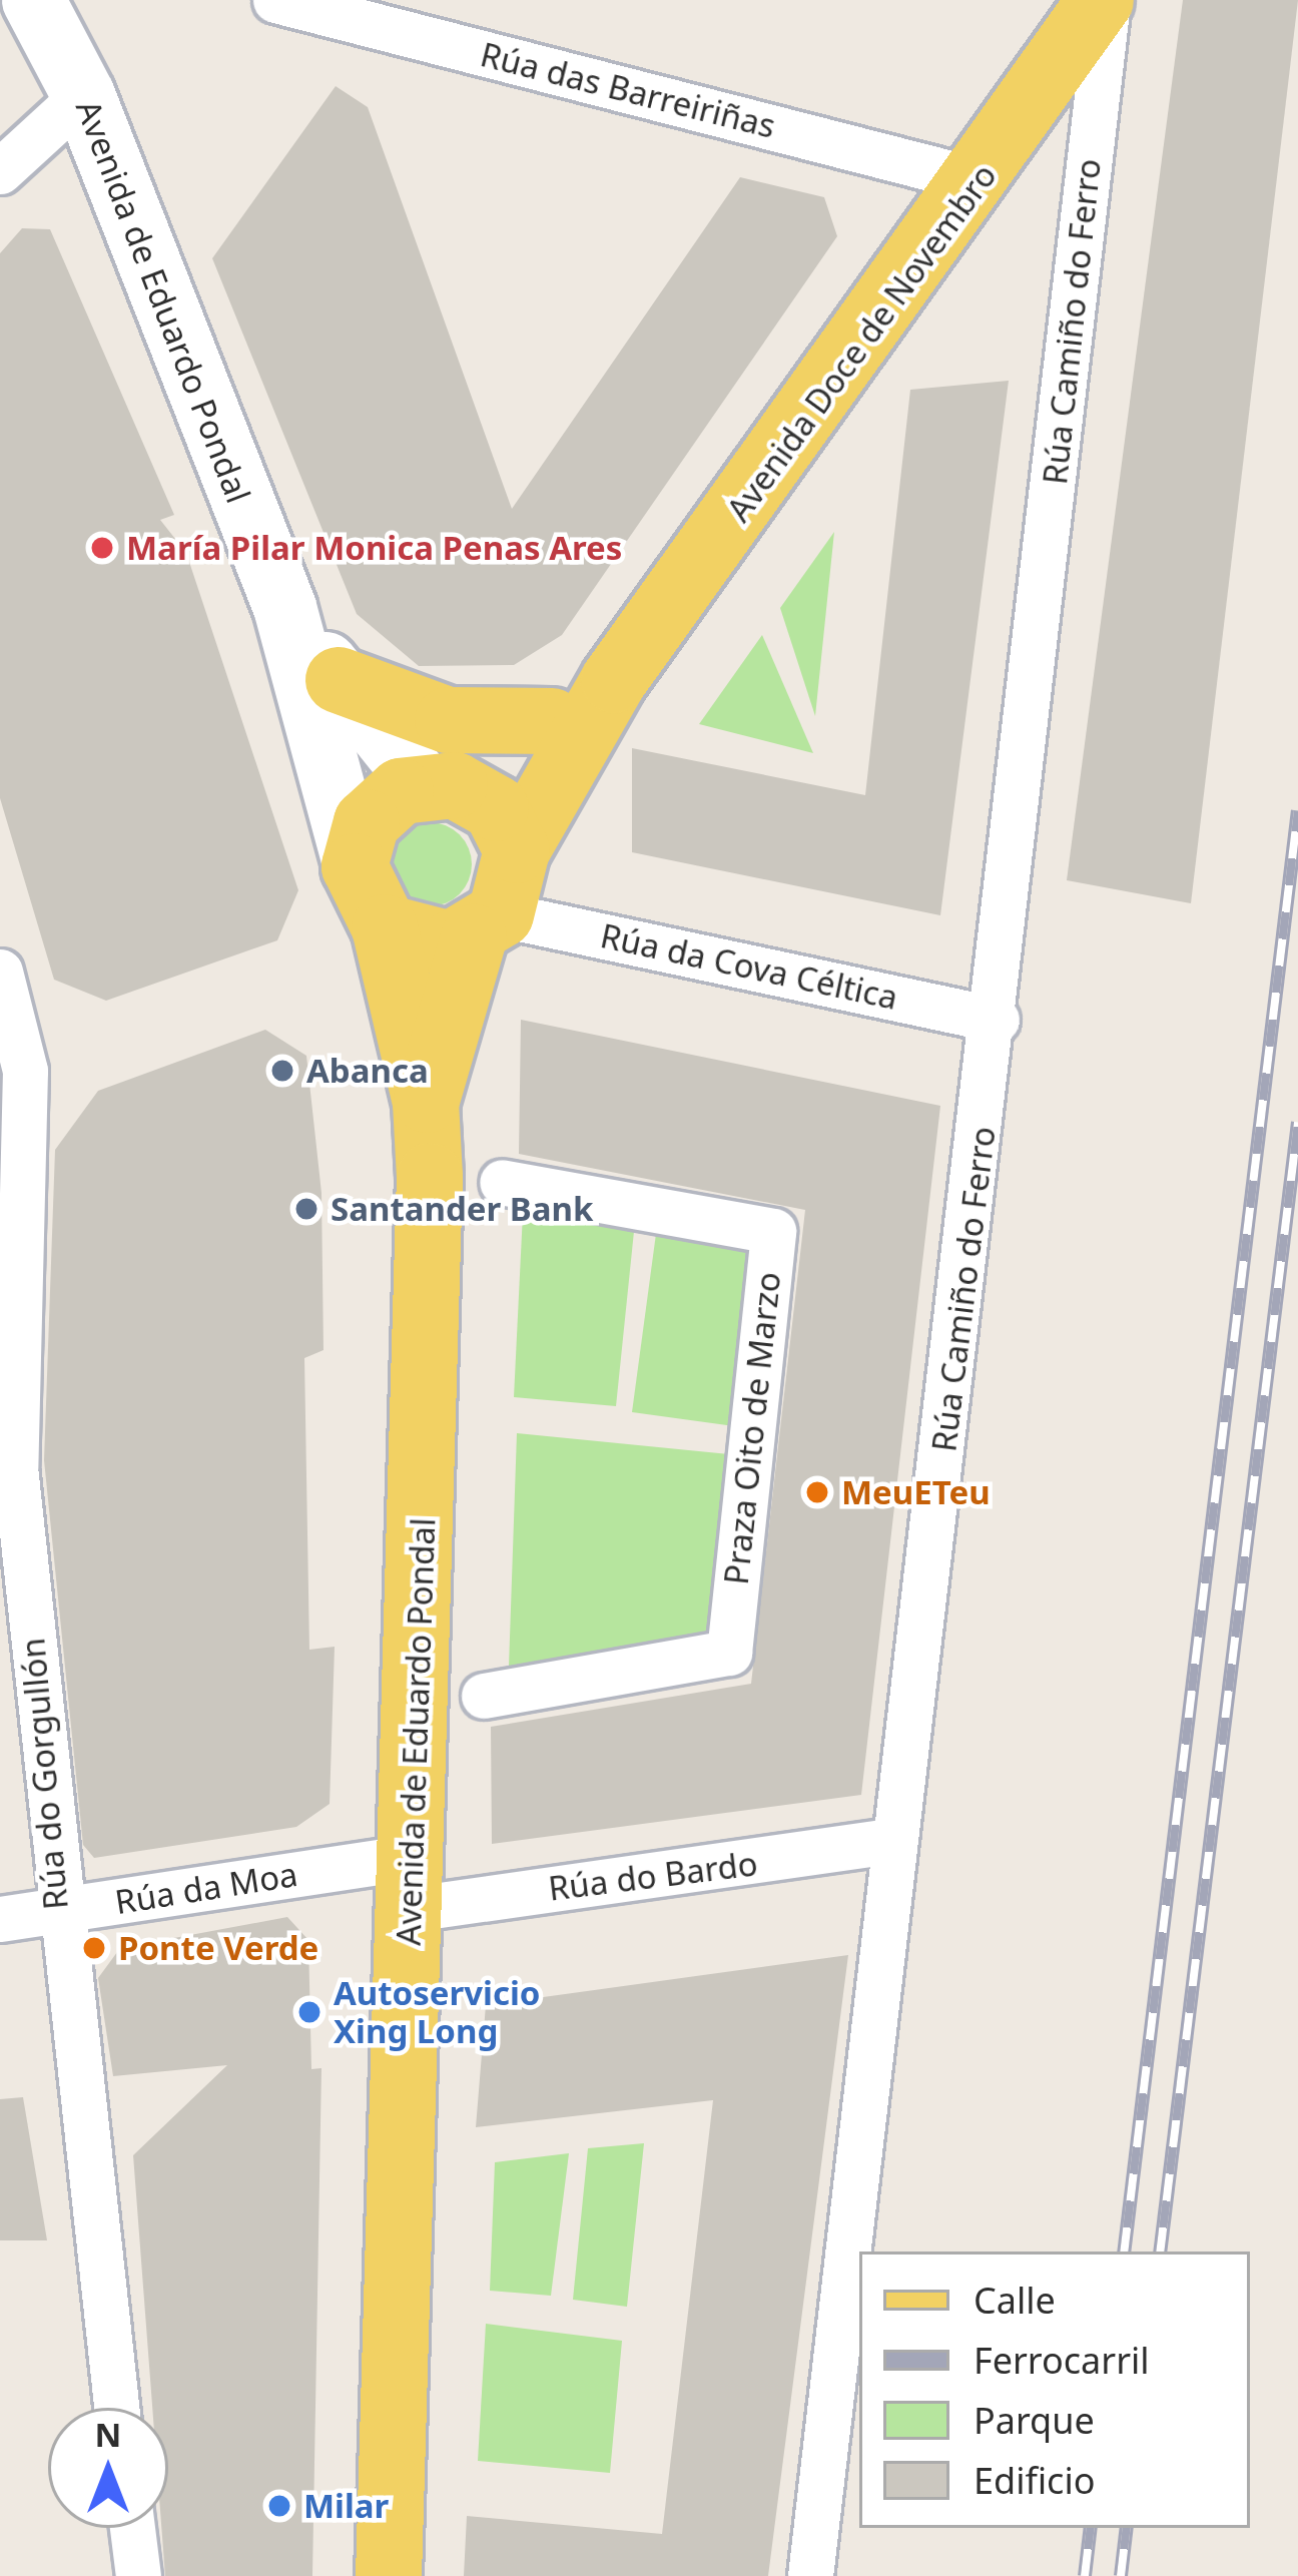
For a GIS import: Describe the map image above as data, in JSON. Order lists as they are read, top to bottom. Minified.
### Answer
{"streets":{"main road":["Avenida de Eduardo Pondal","Avenida Doce de Novembro"],"street":["Rúa das Barreiriñas","Rúa Camiño do Ferro","Rúa da Cova Céltica","Praza Oito de Marzo","Rúa do Gorgullón","Rúa do Bardo","Rúa da Moa"]},"crossings":[["Rúa das Barreiriñas","Avenida Doce de Novembro"],["Avenida de Eduardo Pondal","Avenida Doce de Novembro"],["Avenida de Eduardo Pondal","Rúa da Cova Céltica"],["Avenida de Eduardo Pondal","Rúa do Bardo"],["Avenida de Eduardo Pondal","Rúa da Moa"],["Rúa Camiño do Ferro","Avenida Doce de Novembro"],["Rúa Camiño do Ferro","Rúa da Cova Céltica"],["Rúa Camiño do Ferro","Rúa do Bardo"],["Avenida Doce de Novembro","Rúa da Cova Céltica"],["Rúa do Gorgullón","Rúa da Moa"],["Rúa do Bardo","Rúa da Moa"]],"places":["María Pilar Monica Penas Ares","Abanca","Santander Bank","MeuETeu","Ponte Verde","Autoservicio Xing Long","Milar"],"legend":["Calle","Ferrocarril","Parque","Edificio"],"north":"top"}
